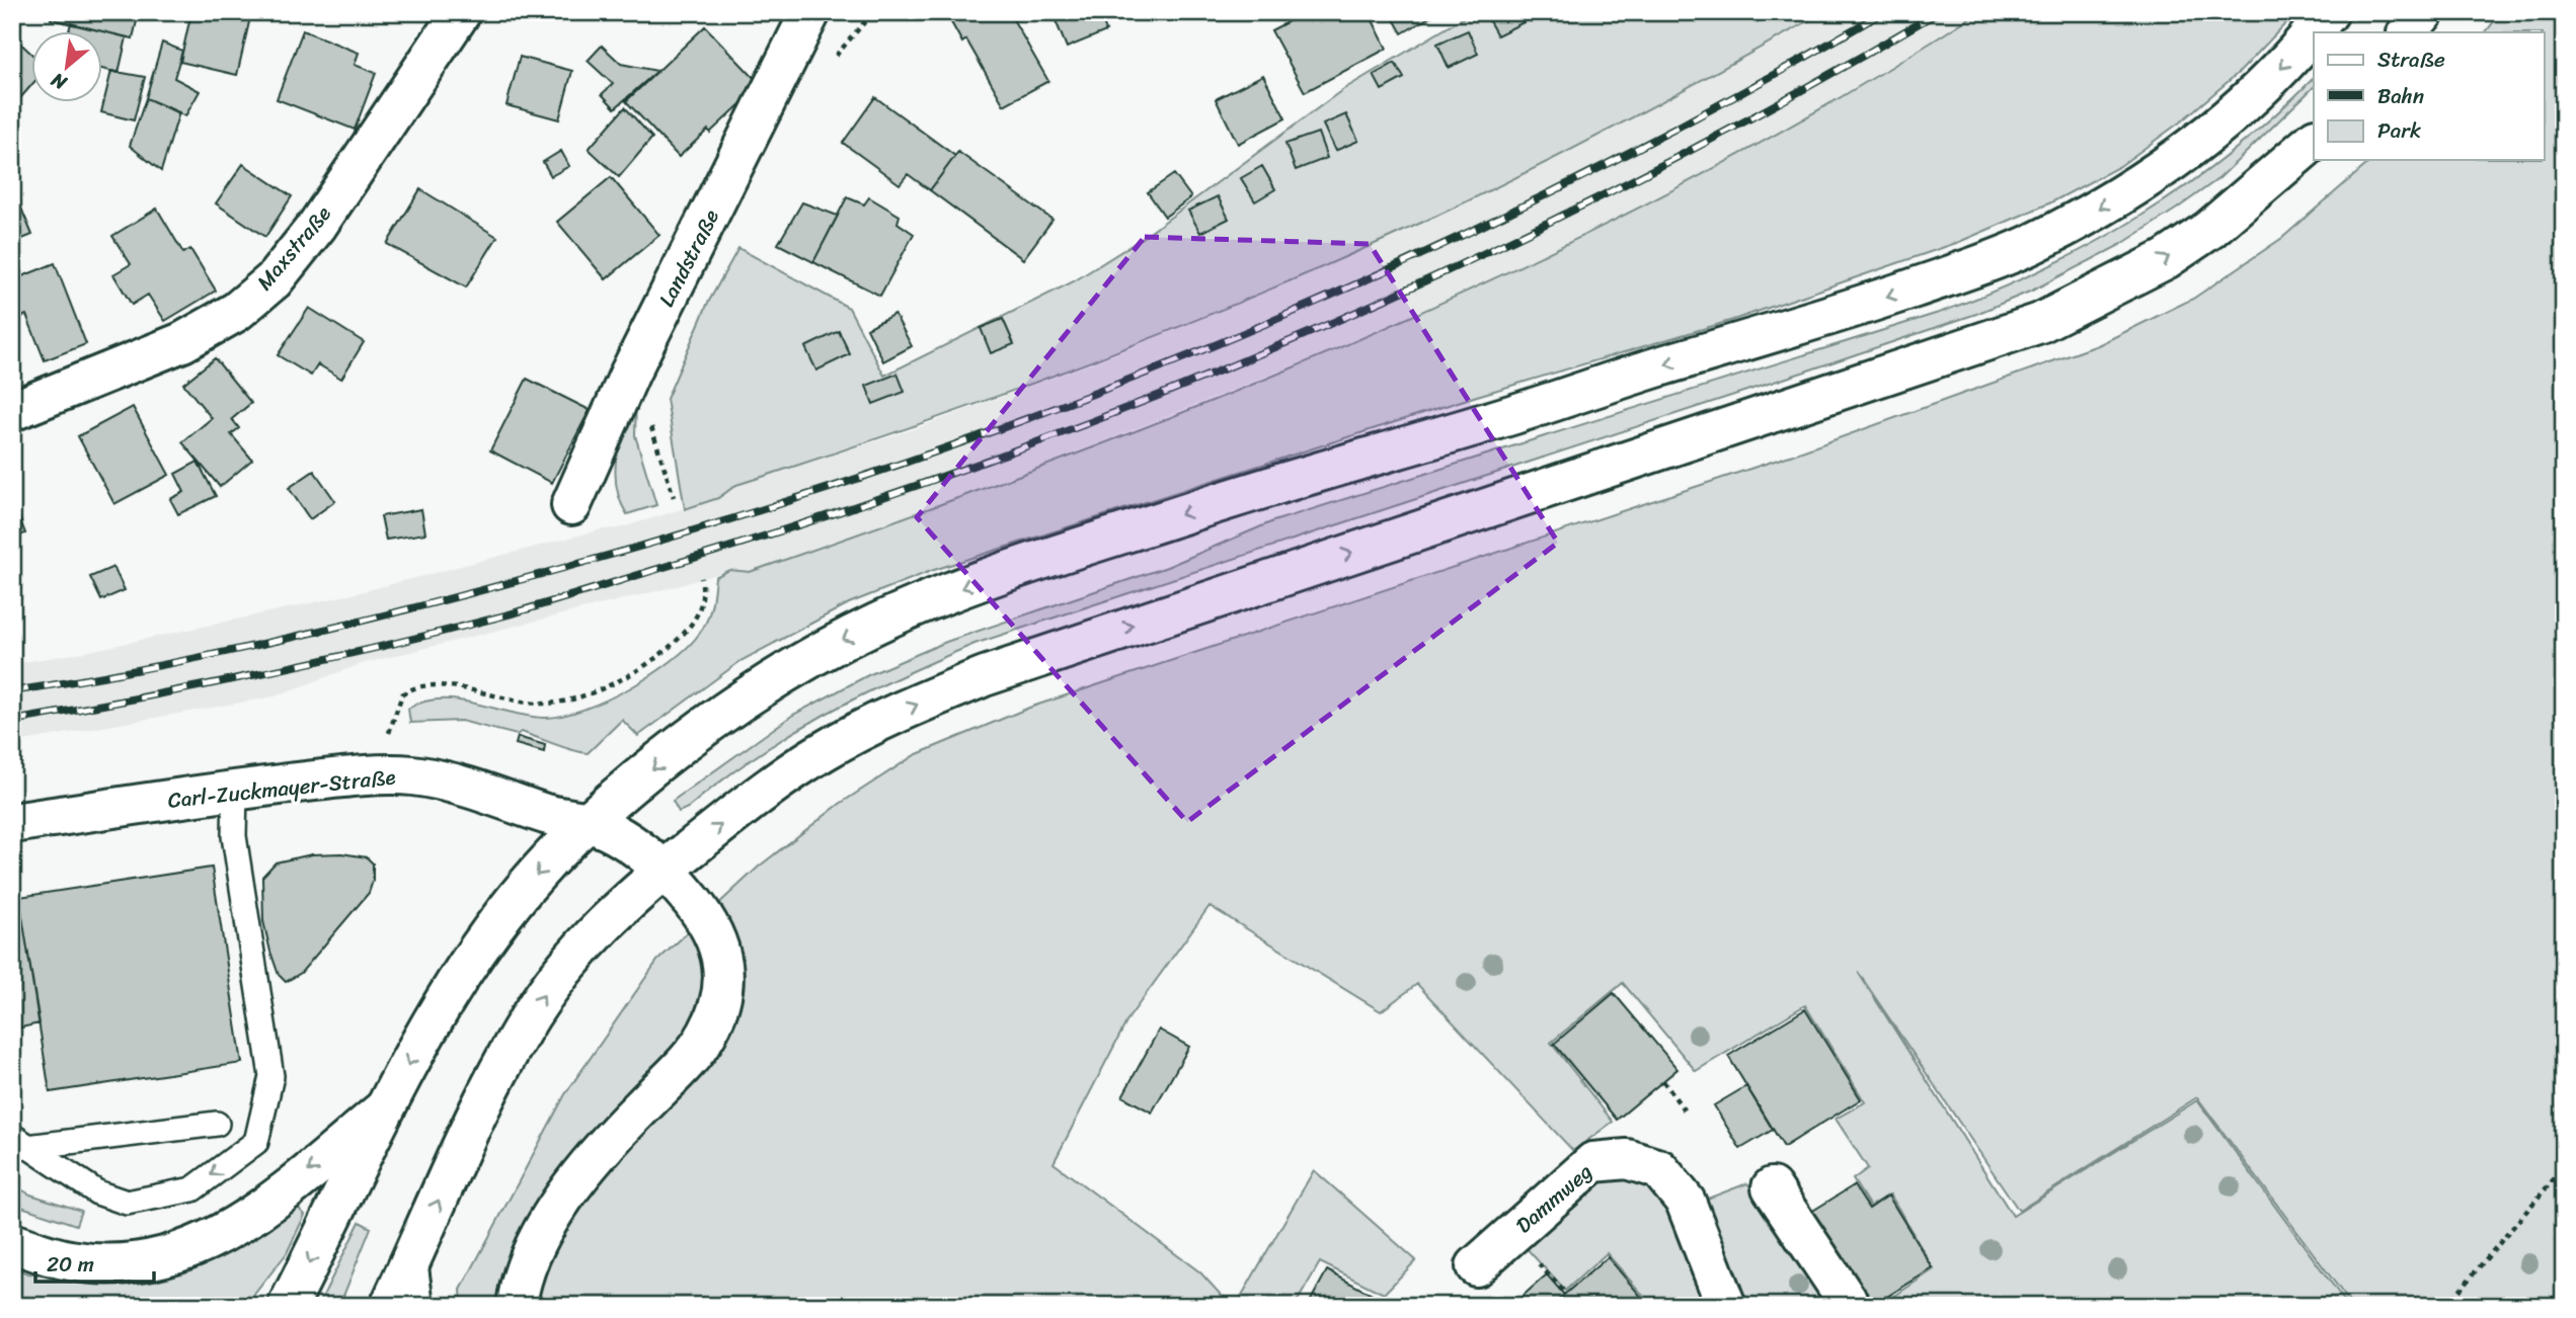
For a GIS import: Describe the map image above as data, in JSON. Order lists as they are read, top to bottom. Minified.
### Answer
{"streets":{"main road":["Maxstraße","Landstraße","Carl-Zuckmayer-Straße","Dammweg"]},"legend":["Straße","Bahn","Park"],"scale_bar":"20 m","north":"bottom left"}
